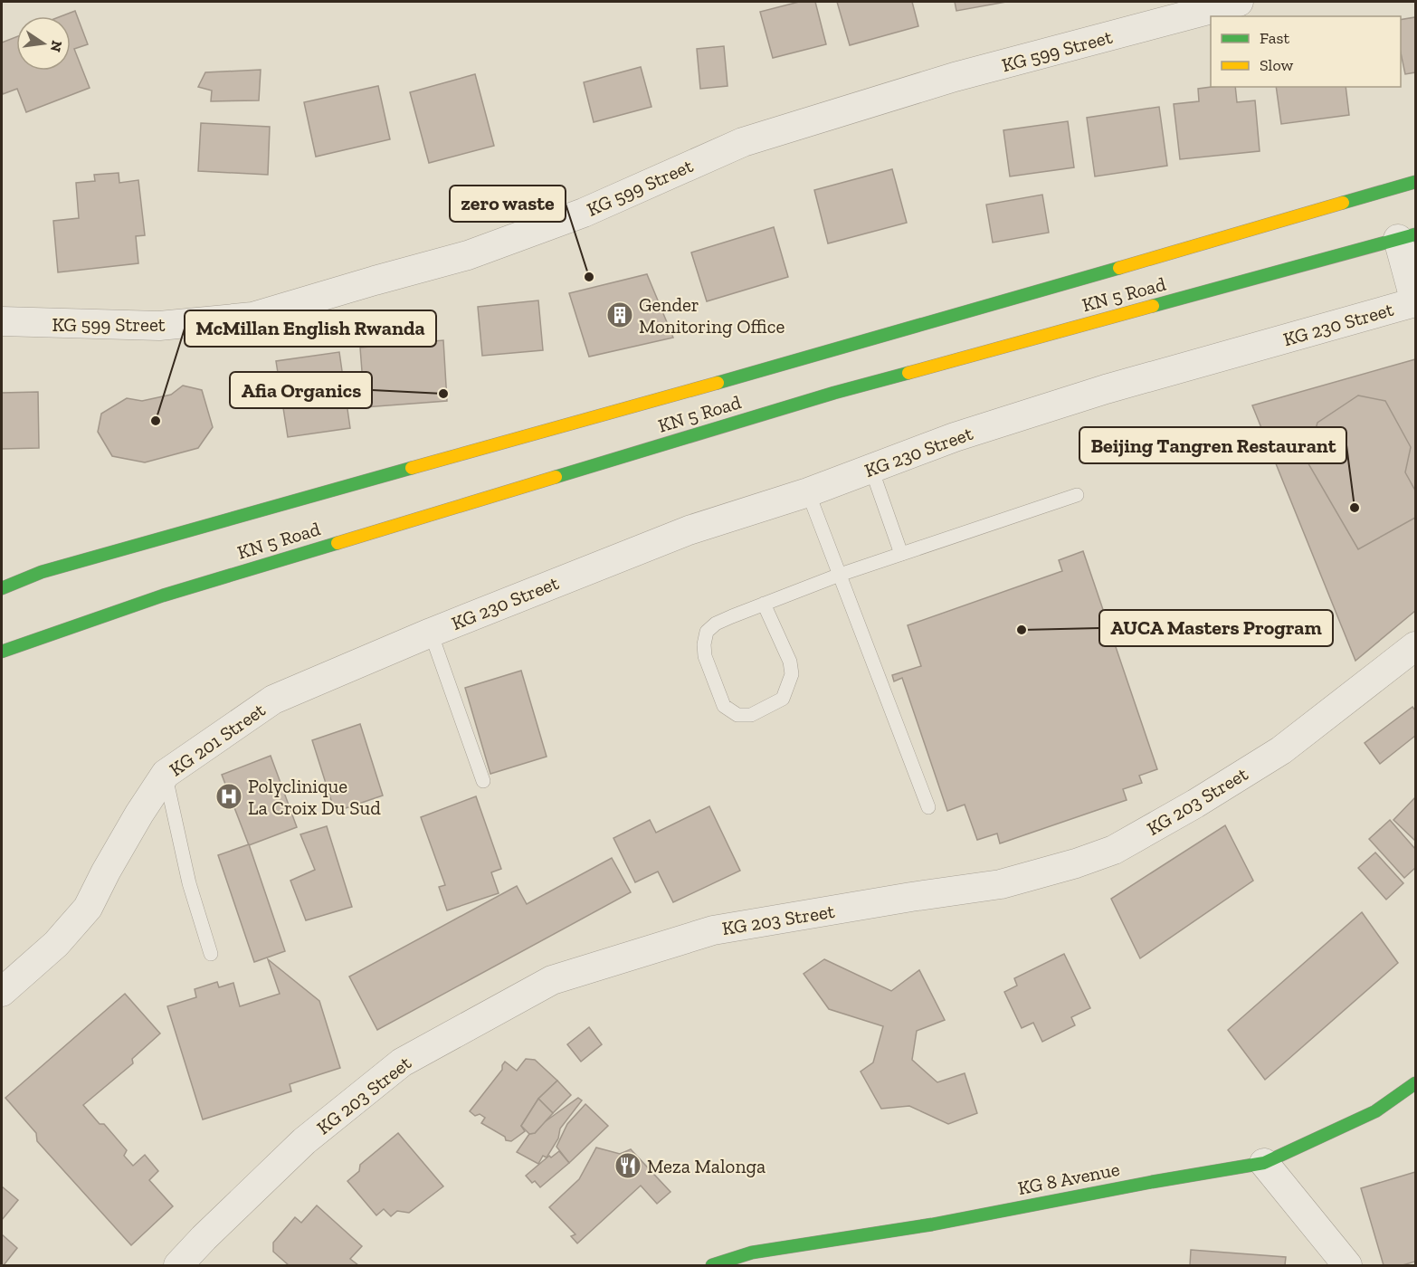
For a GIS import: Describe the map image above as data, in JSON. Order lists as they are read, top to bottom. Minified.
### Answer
{"streets":{"main road":["KN 5 Road","KG 8 Avenue"],"street":["KG 599 Street","KG 230 Street","KG 201 Street","KG 203 Street"]},"crossings":[["KG 230 Street","KG 201 Street"]],"places":{"other":["zero waste","Afia Organics","McMillan English Rwanda","Beijing Tangren Restaurant","AUCA Masters Program"],"building":["Gender Monitoring Office"],"hospital":["Polyclinique La Croix Du Sud"],"restaurant":["Meza Malonga"]},"legend":["Fast","Slow"],"north":"right"}
